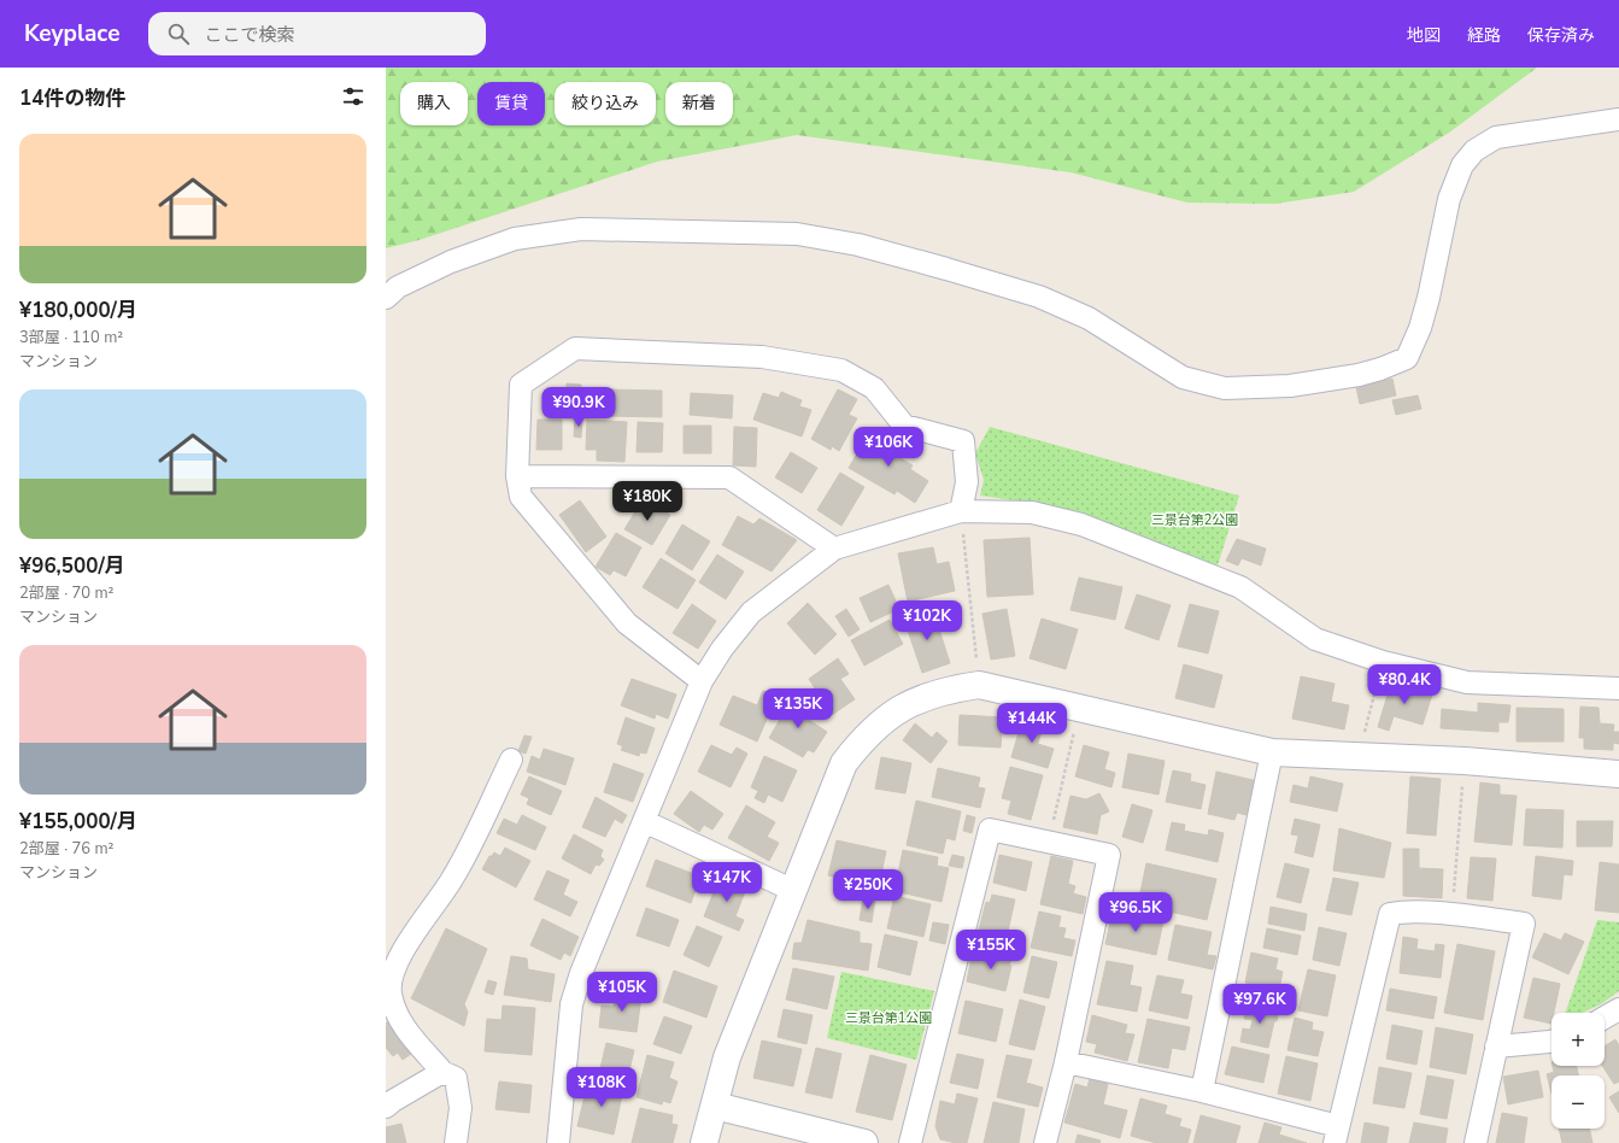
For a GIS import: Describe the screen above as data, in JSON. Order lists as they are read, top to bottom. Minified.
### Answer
{"parks":["三景台第2公園","三景台第1公園"],"page":{"header":"Keyplace","search":"ここで検索","nav":["地図","経路","保存済み"],"heading":"14件の物件","chip":["購入","賃貸","絞り込み","新着"],"list":[{"name":"¥180,000/月","note":"3部屋 · 110 m² · マンション"},{"name":"¥96,500/月","note":"2部屋 · 70 m² · マンション"},{"name":"¥155,000/月","note":"2部屋 · 76 m² · マンション"}],"price":["¥90.9K","¥106K","¥180K","¥102K","¥80.4K","¥135K","¥144K","¥147K","¥250K","¥96.5K","¥155K","¥105K","¥97.6K","¥108K"],"map_buttons":["+","−"]}}
